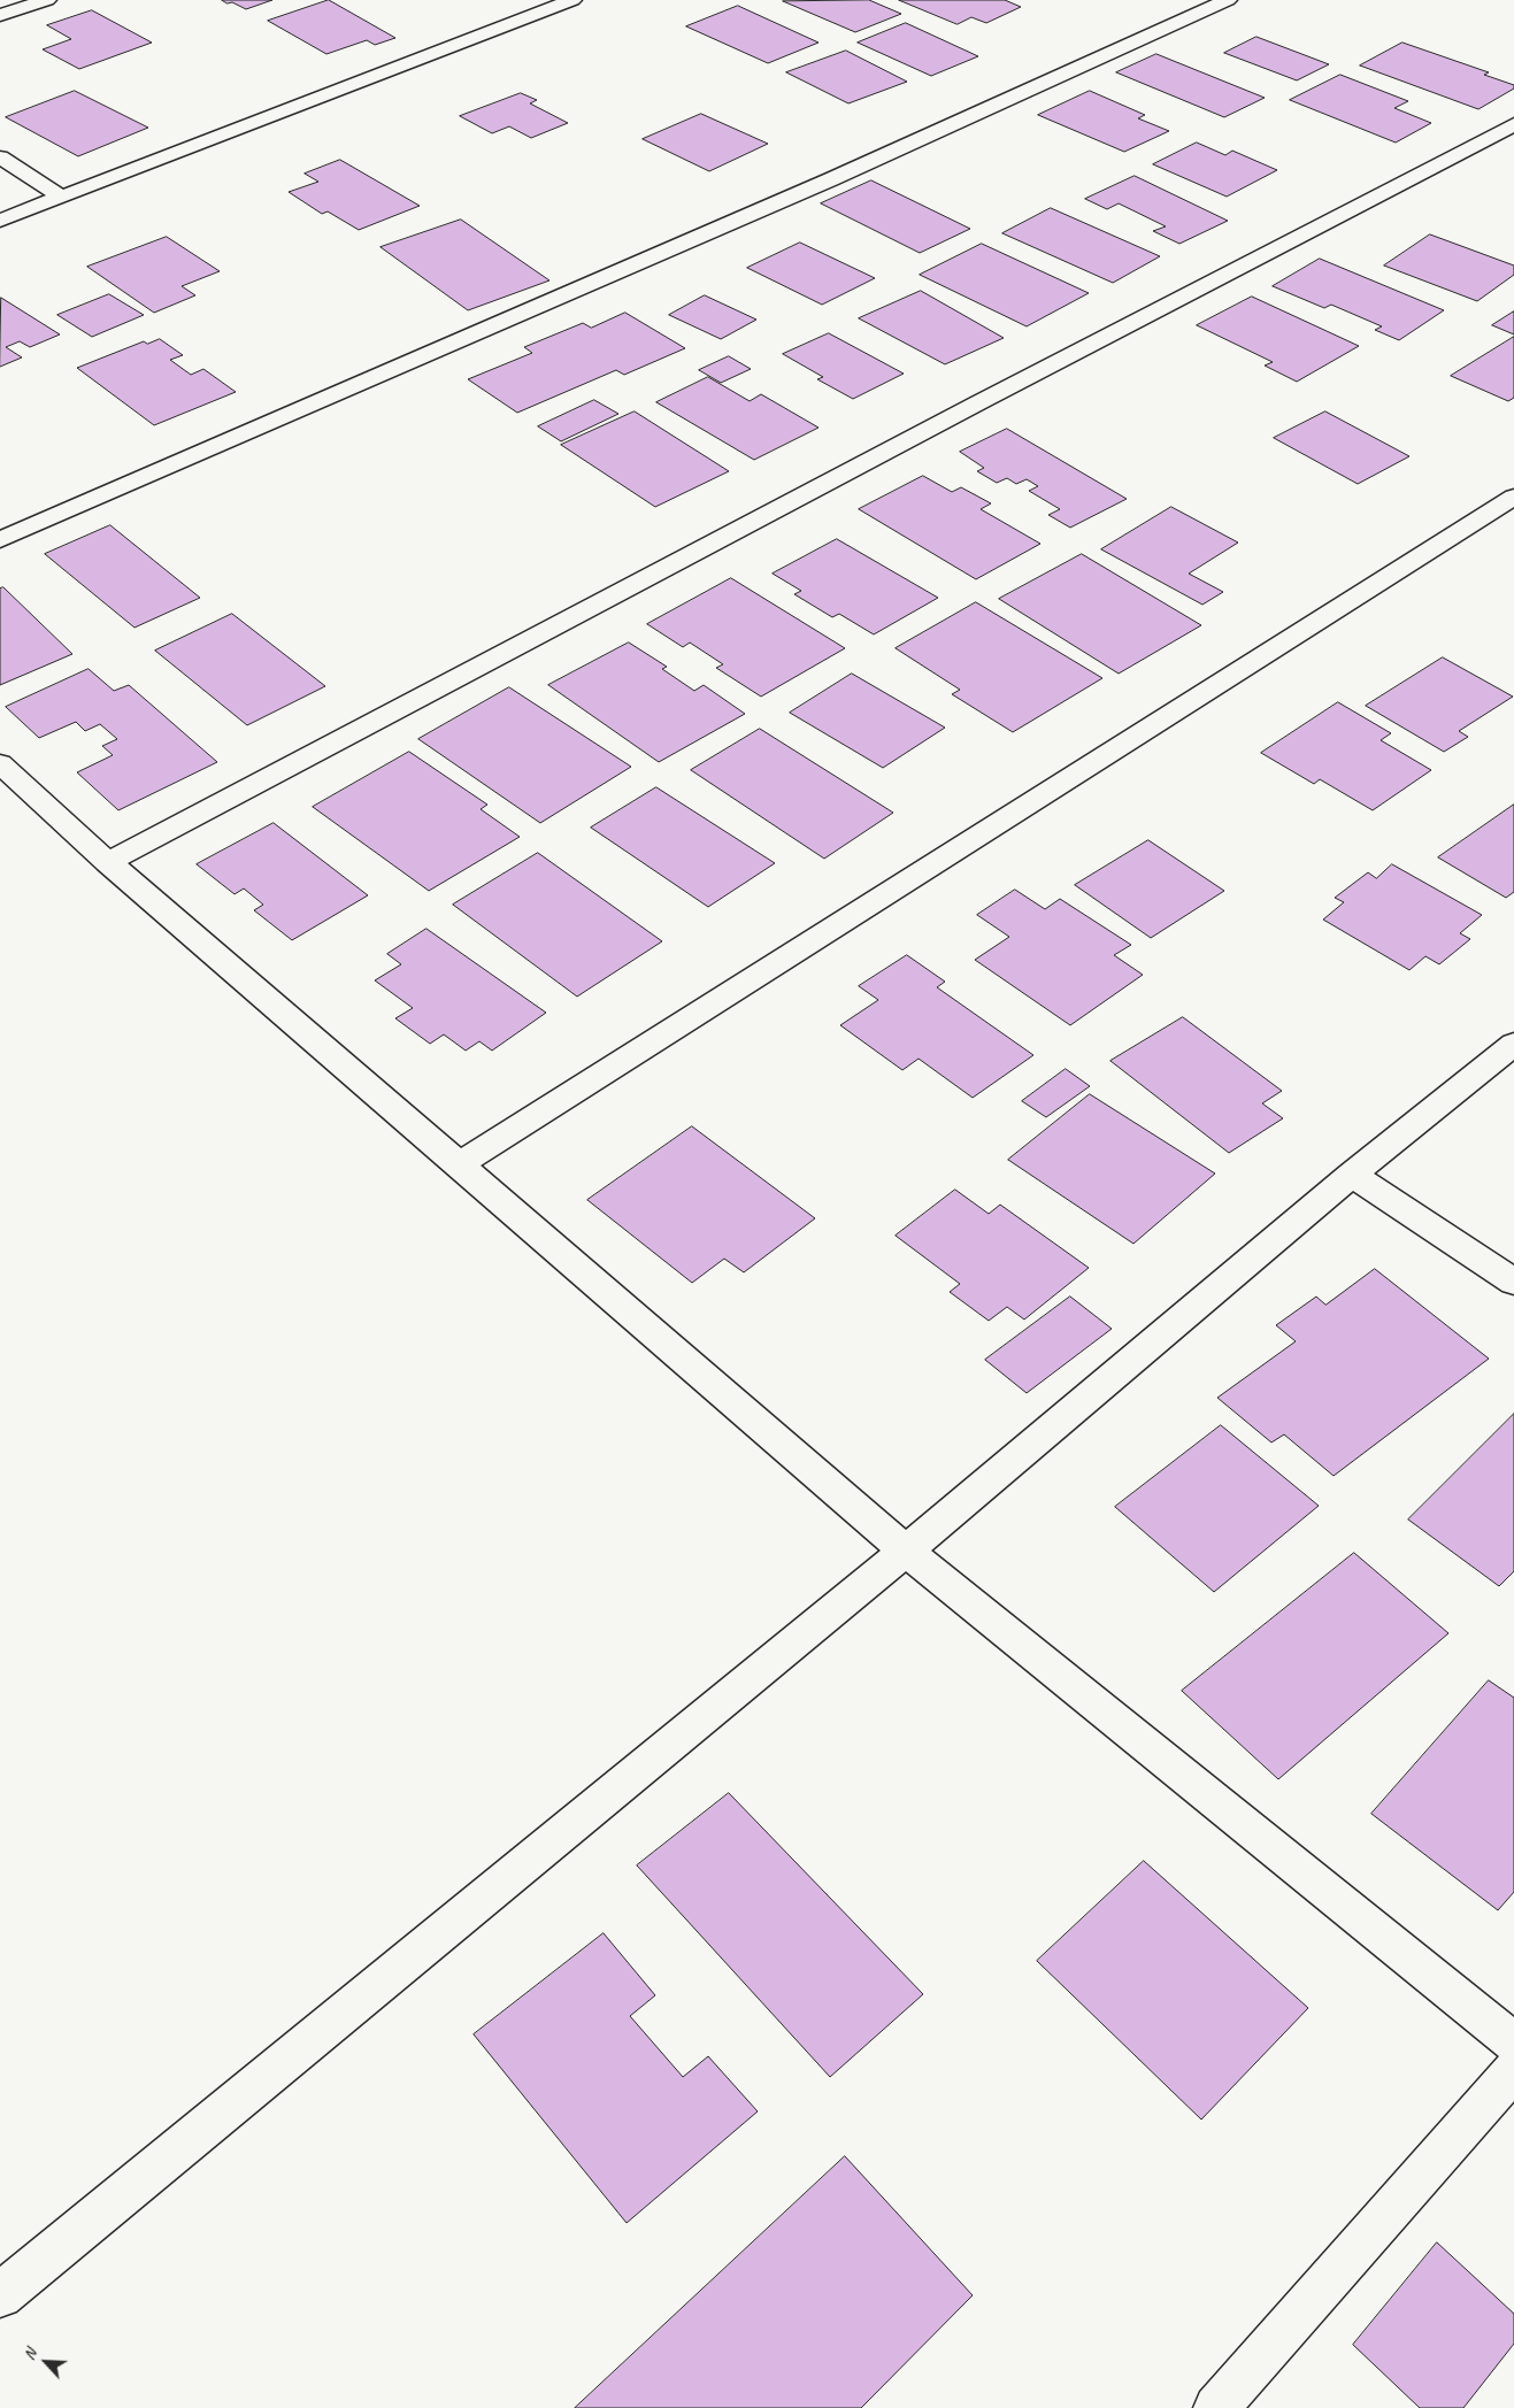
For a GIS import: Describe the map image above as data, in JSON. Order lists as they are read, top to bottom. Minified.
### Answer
{"north":"top left"}
